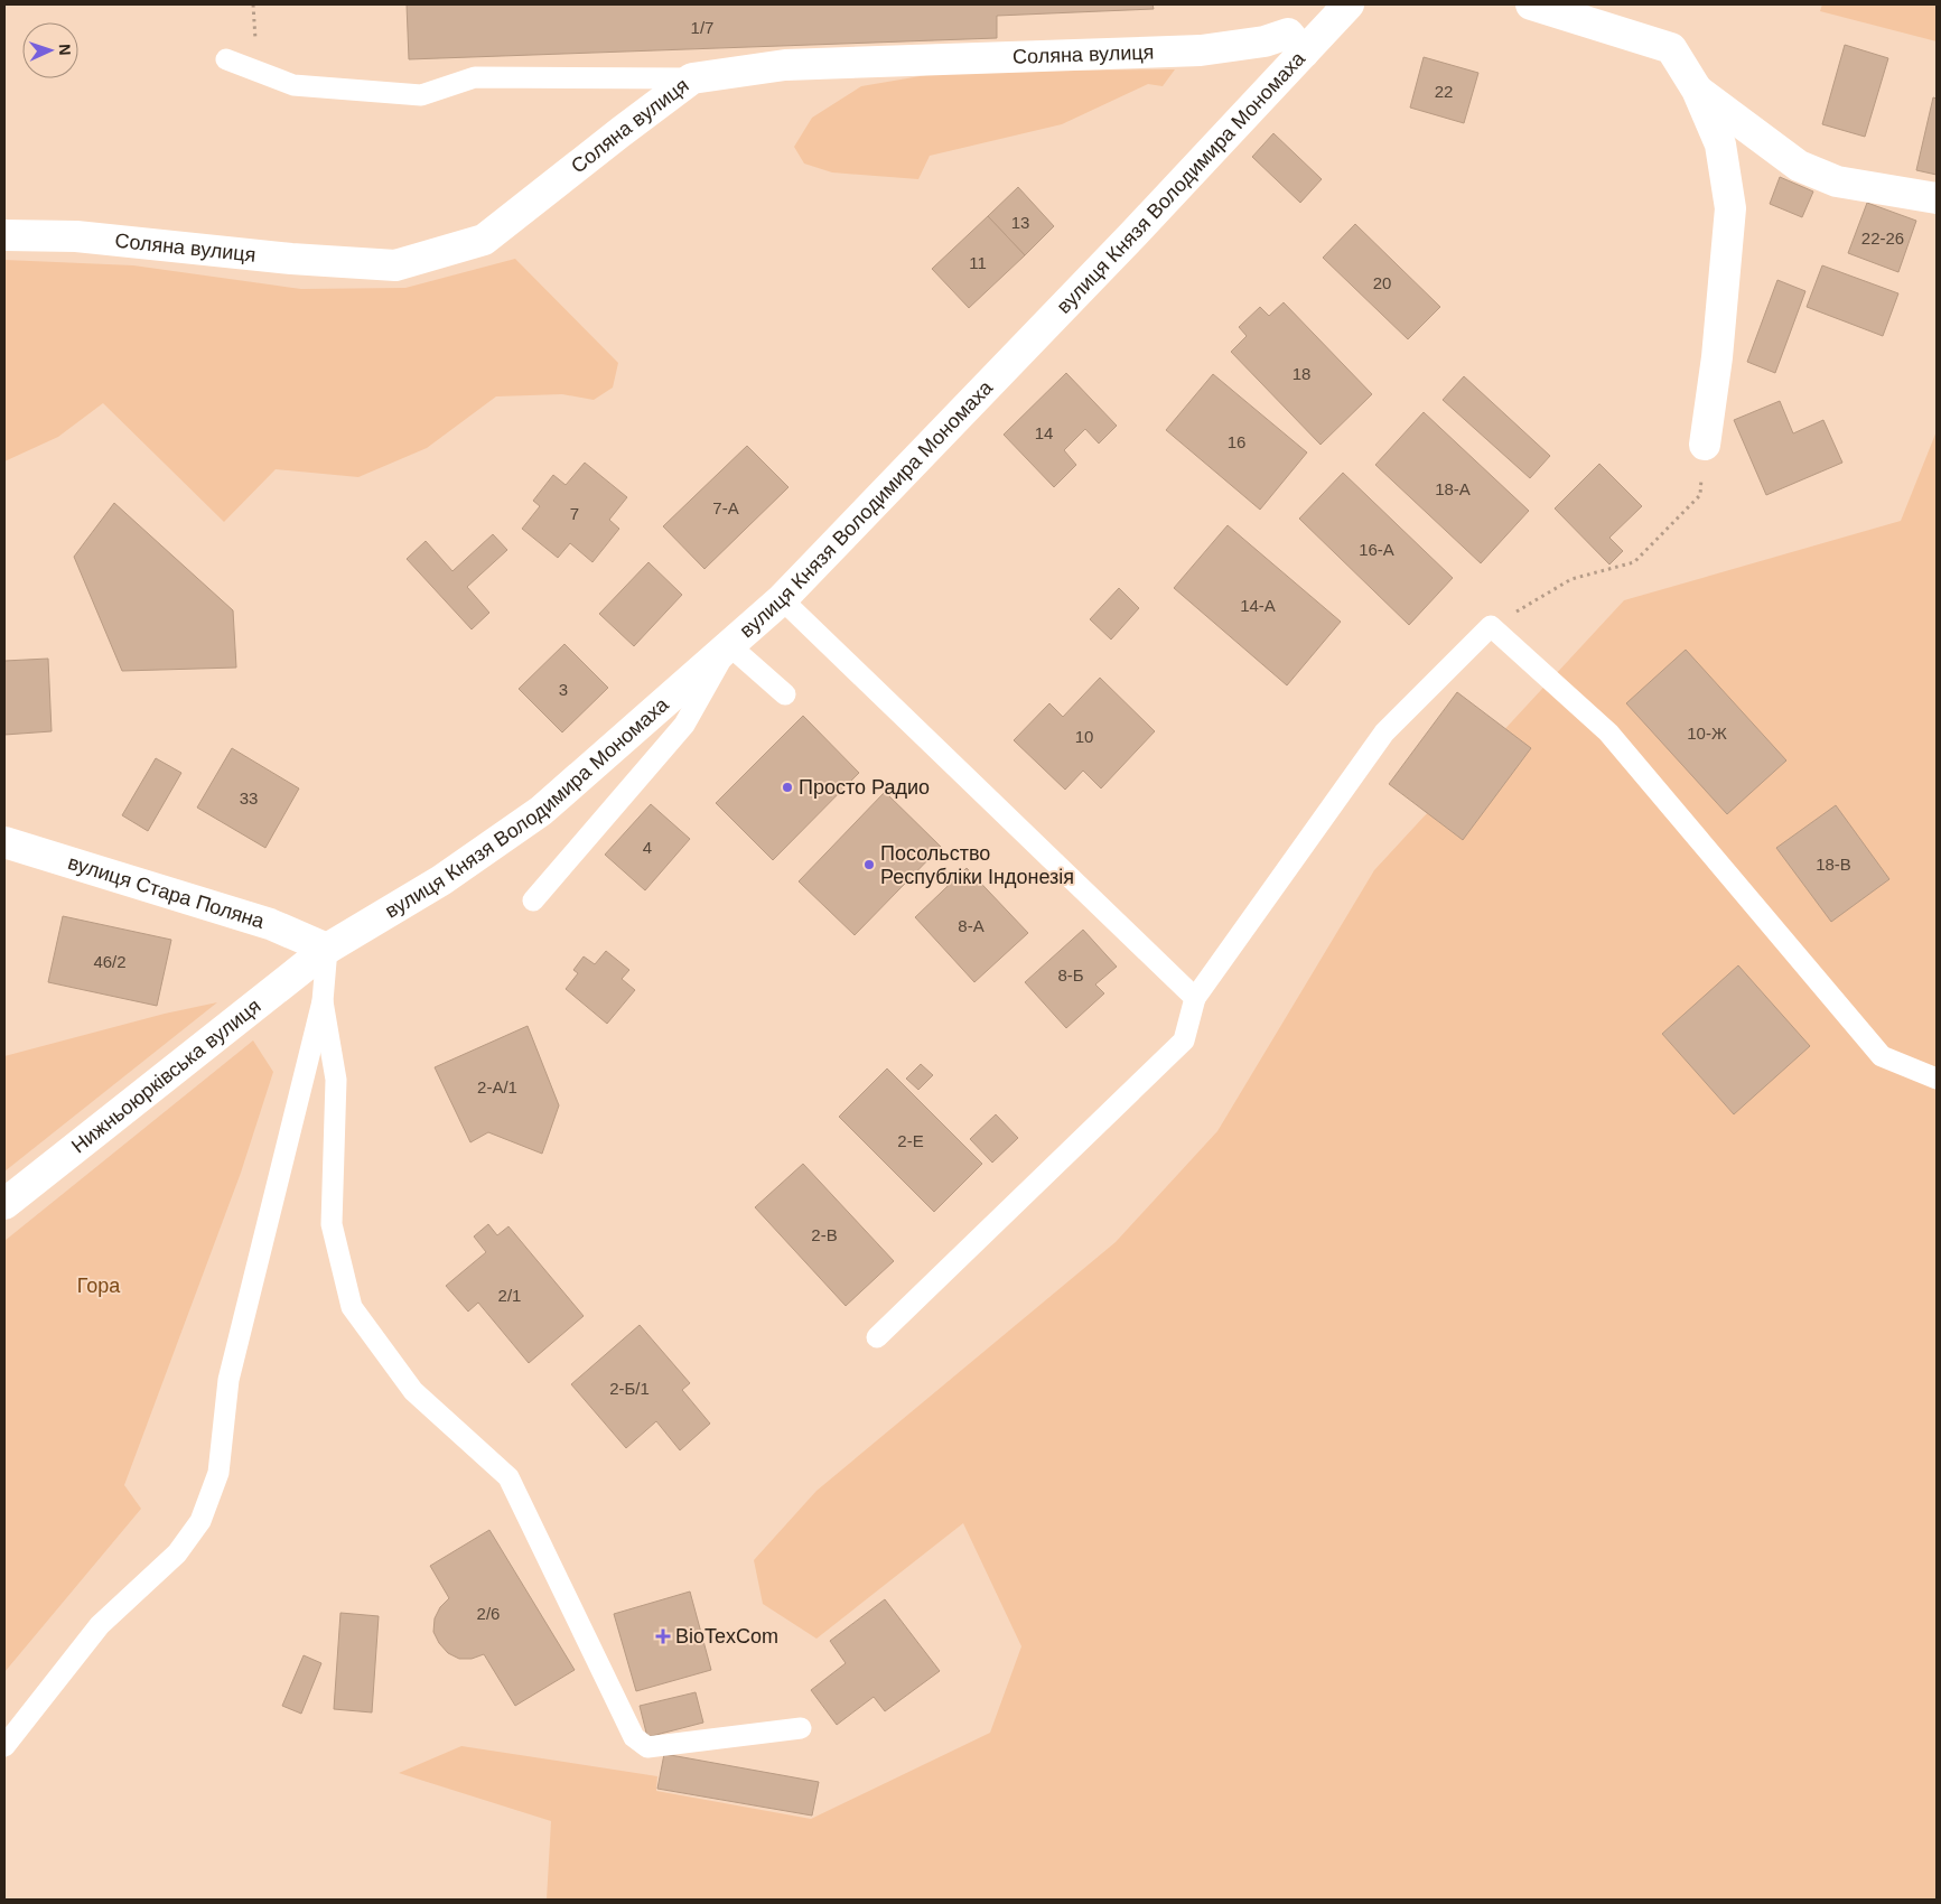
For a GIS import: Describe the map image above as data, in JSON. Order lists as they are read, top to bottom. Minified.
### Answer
{"streets":{"street":["Соляна вулиця","вулиця Князя Володимира Мономаха","вулиця Стара Поляна","Нижньоюрківська вулиця"]},"crossings":[["Соляна вулиця","вулиця Князя Володимира Мономаха"],["вулиця Князя Володимира Мономаха","вулиця Стара Поляна"],["вулиця Князя Володимира Мономаха","Нижньоюрківська вулиця"],["вулиця Стара Поляна","Нижньоюрківська вулиця"]],"parks":["Гора"],"places":{"other":["Просто Радио","Посольство Республіки Індонезія"],"health":["BioTexCom"]},"house_numbers":["1/7","22","13","22-26","11","20","18","14","16","18-А","7-А","7","16-А","14-А","3","10-Ж","10","33","4","18-В","8-А","46/2","8-Б","2-А/1","2-Е","2-В","2/1","2-Б/1","2/6"],"north":"right"}
